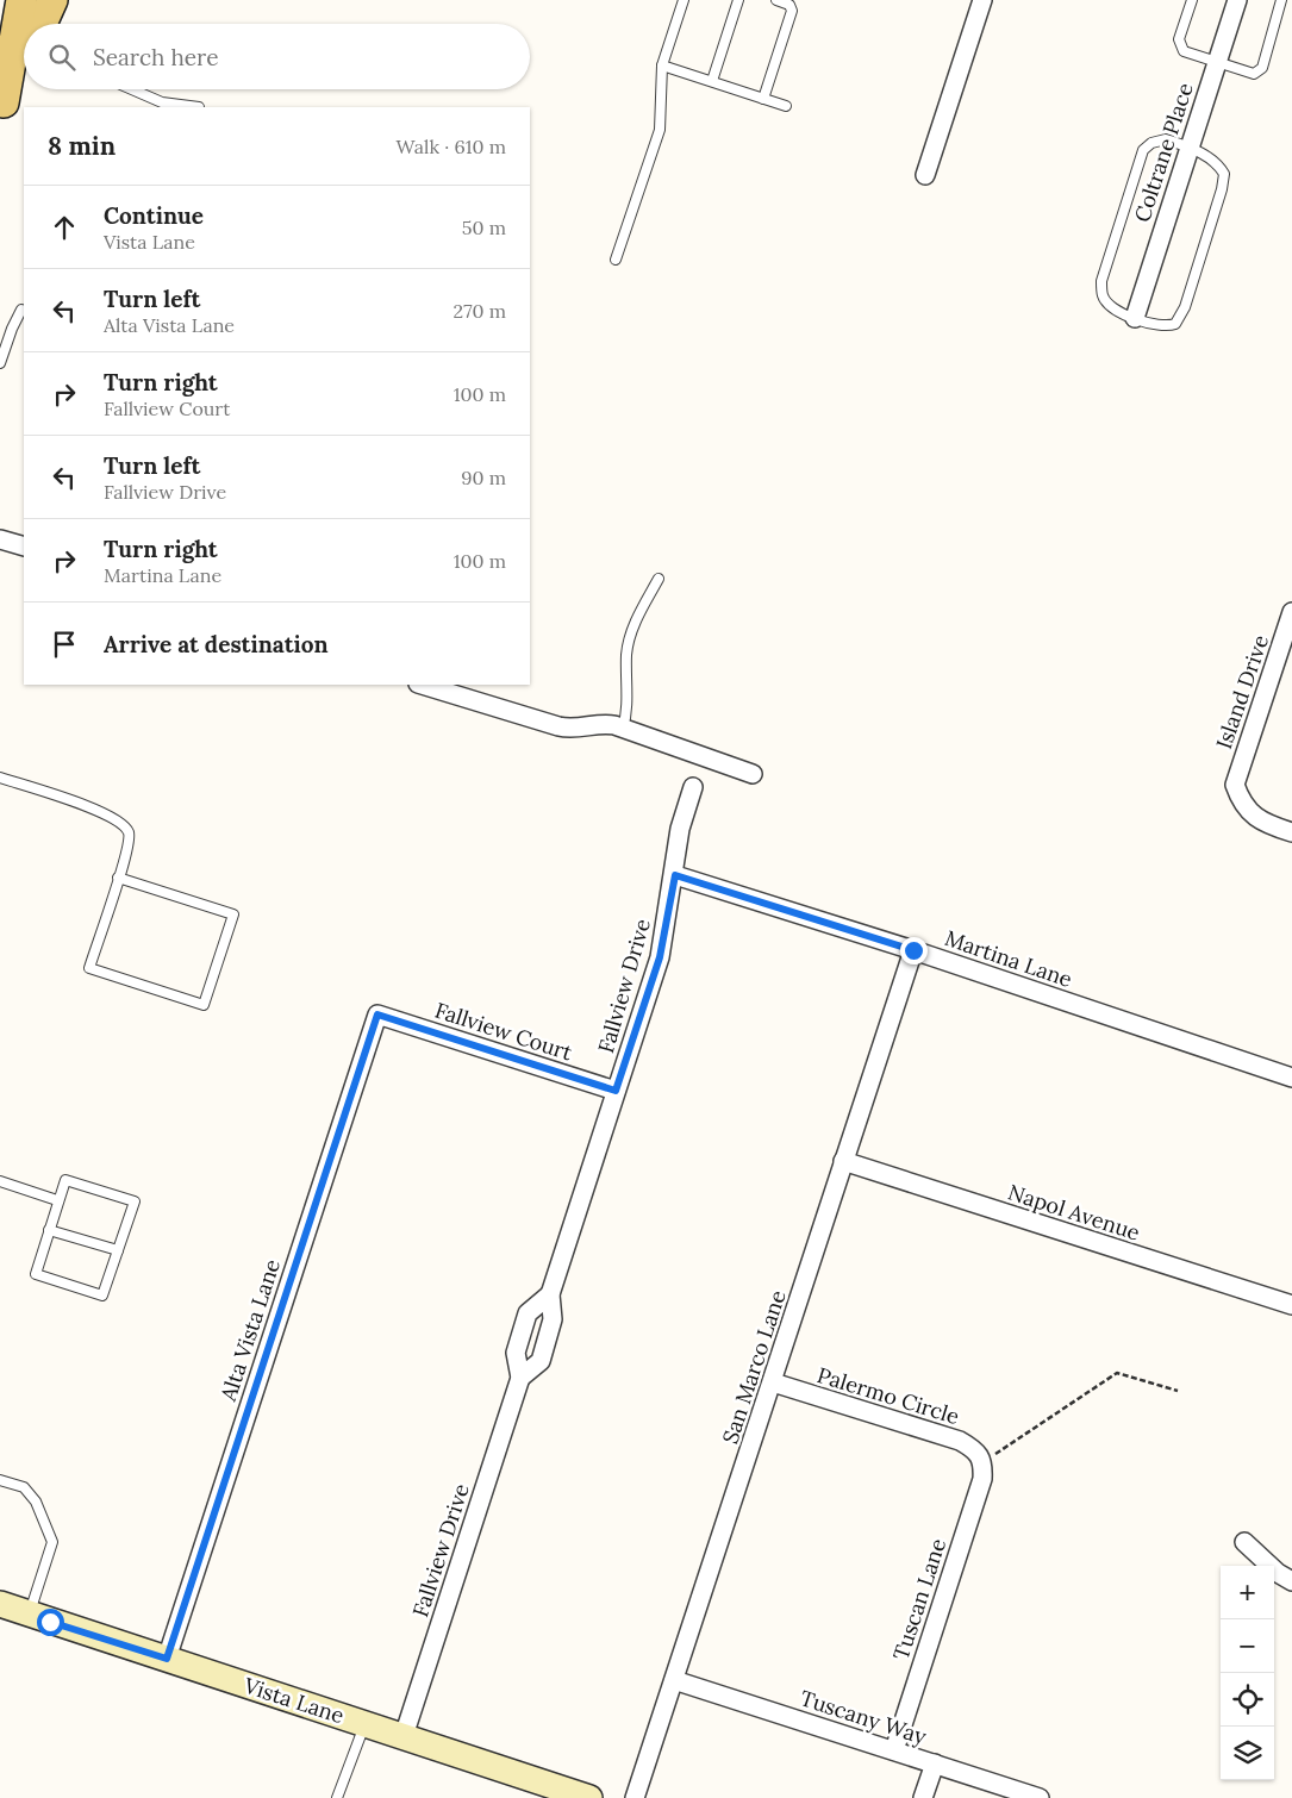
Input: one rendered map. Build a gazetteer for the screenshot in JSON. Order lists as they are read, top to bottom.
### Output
{
  "streets": {
    "street": [
      "Coltrane Place",
      "Island Drive",
      "Martina Lane",
      "Fallview Drive",
      "Fallview Court",
      "Napol Avenue",
      "Alta Vista Lane",
      "San Marco Lane",
      "Palermo Circle",
      "Tuscan Lane",
      "Vista Lane",
      "Tuscany Way"
    ]
  },
  "crossings": [
    ["Martina Lane", "Fallview Drive"],
    ["Martina Lane", "San Marco Lane"],
    ["Fallview Drive", "Fallview Court"],
    ["Fallview Drive", "Vista Lane"],
    ["Fallview Court", "Alta Vista Lane"],
    ["Napol Avenue", "San Marco Lane"],
    ["Alta Vista Lane", "Vista Lane"],
    ["San Marco Lane", "Palermo Circle"],
    ["San Marco Lane", "Tuscany Way"],
    ["Palermo Circle", "Tuscan Lane"],
    ["Tuscan Lane", "Tuscany Way"]
  ],
  "page": {
    "search": "Search here",
    "heading": ["8 min", "Walk · 610 m"],
    "list": [
      ["Continue", "Vista Lane", "50 m"],
      ["Turn left", "Alta Vista Lane", "270 m"],
      ["Turn right", "Fallview Court", "100 m"],
      ["Turn left", "Fallview Drive", "90 m"],
      ["Turn right", "Martina Lane", "100 m"],
      "Arrive at destination"
    ],
    "map_buttons": ["+", "−"]
  }
}
